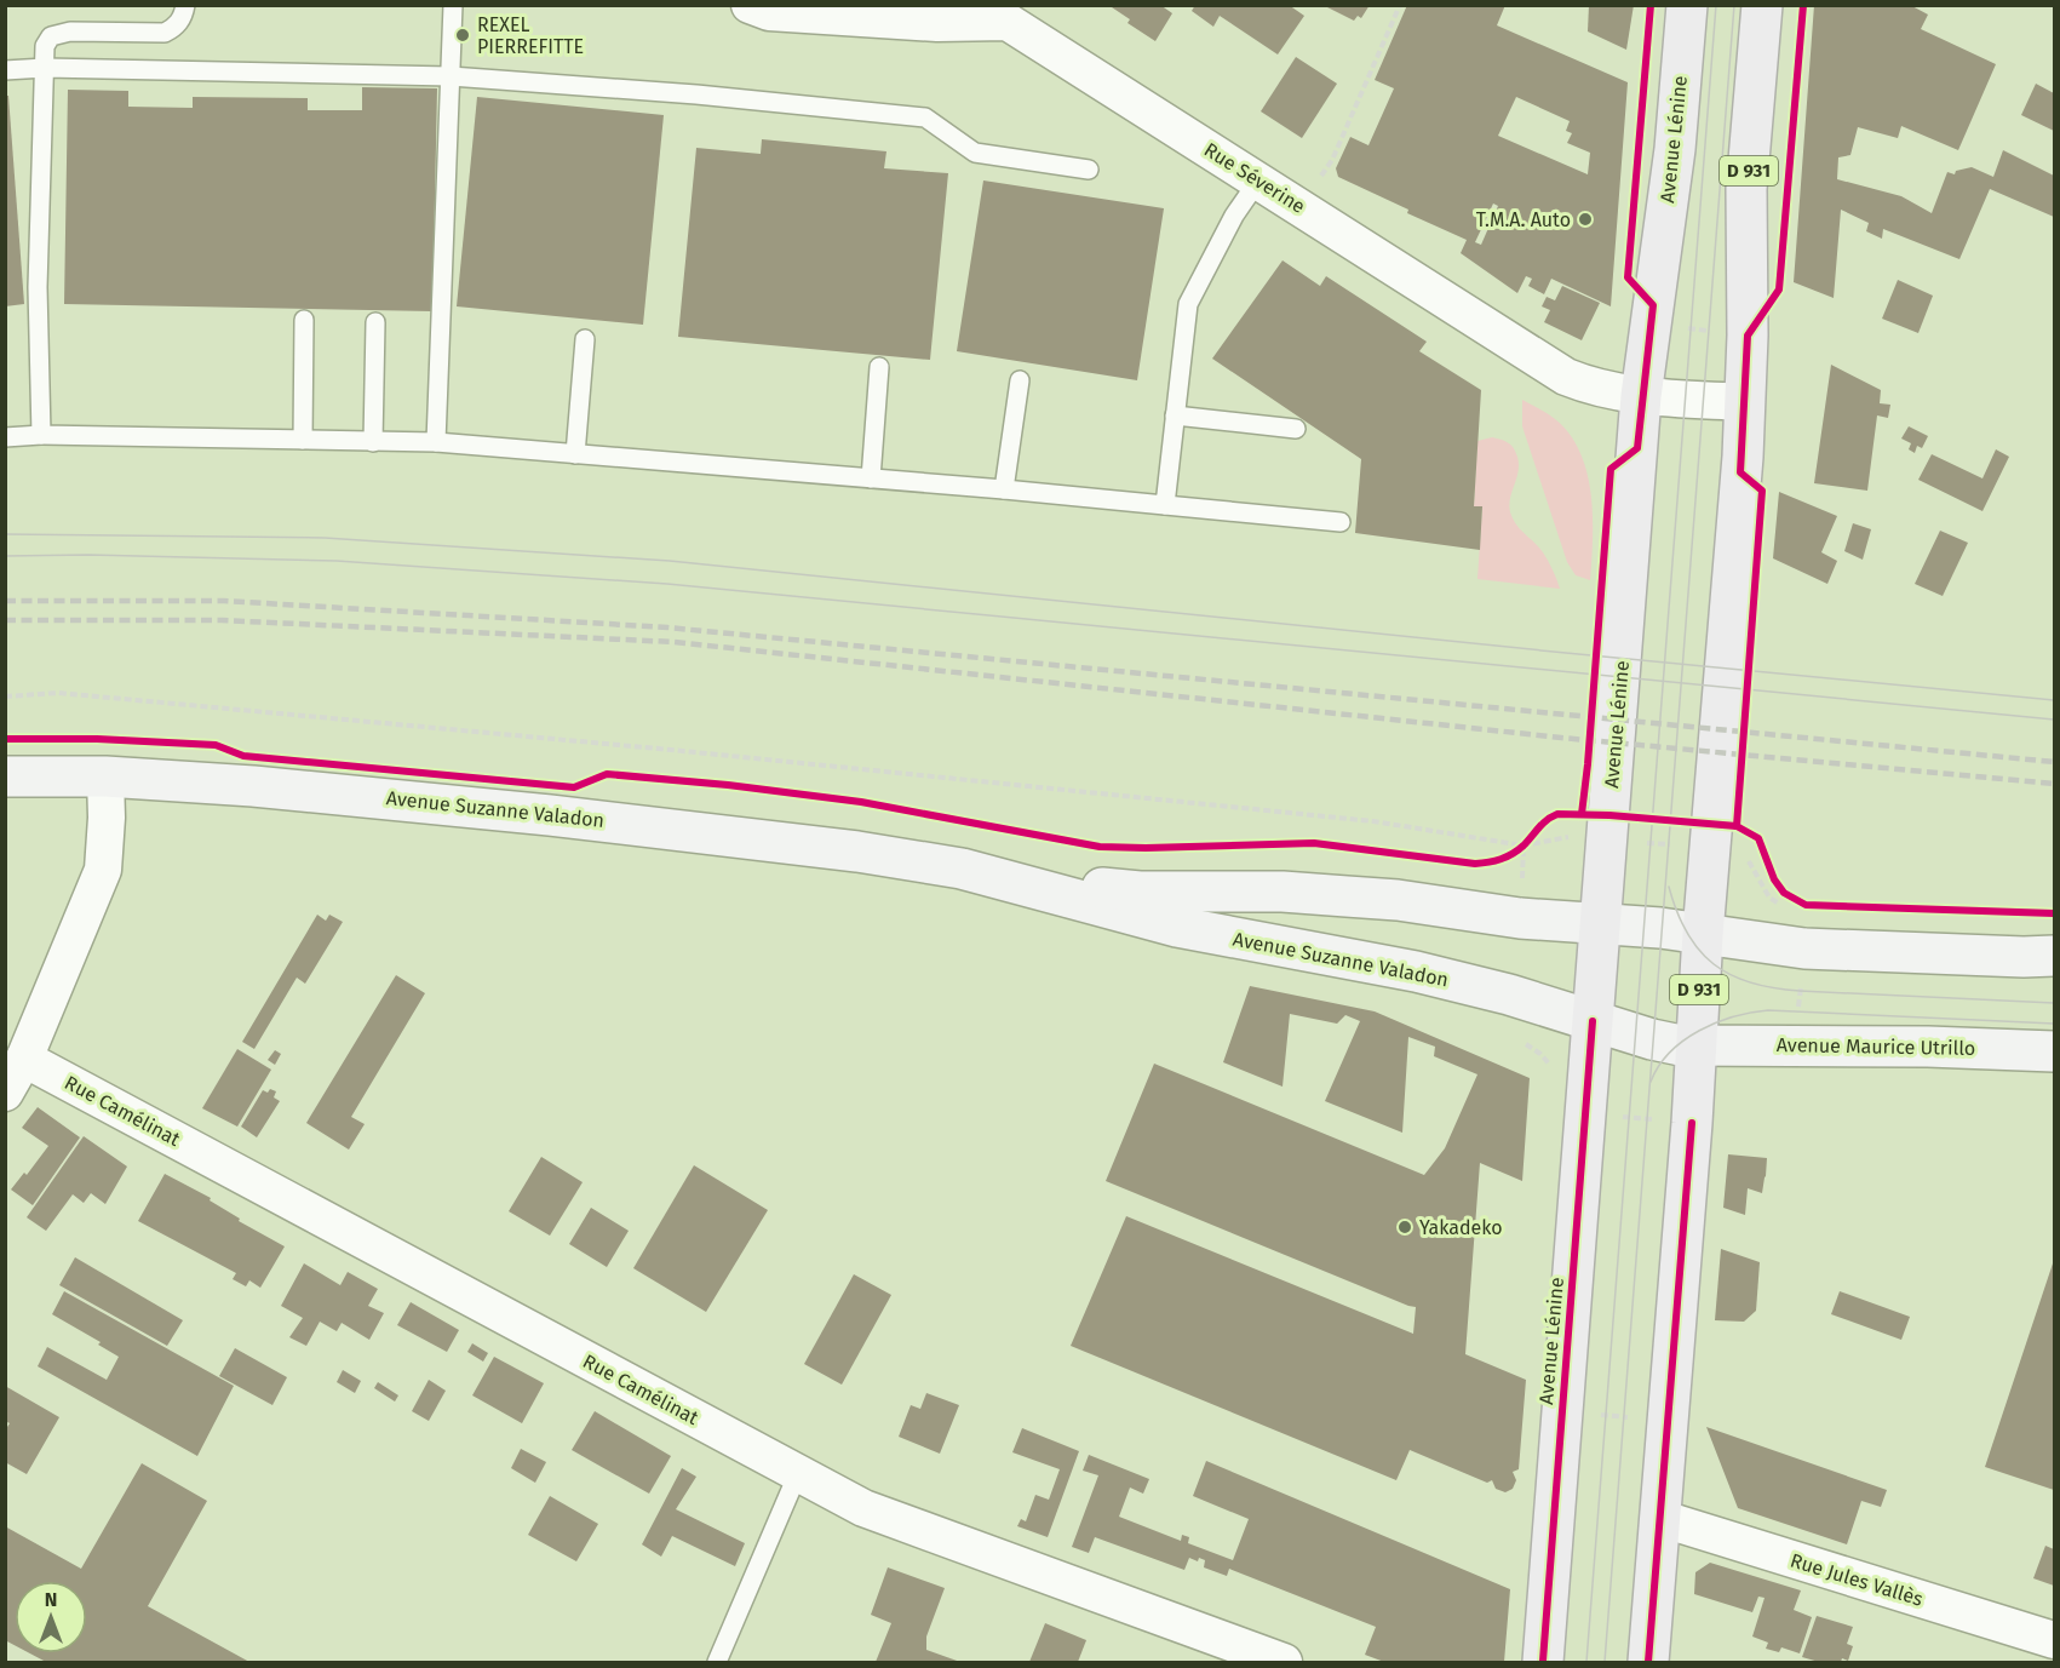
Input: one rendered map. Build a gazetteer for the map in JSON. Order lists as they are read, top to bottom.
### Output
{
  "streets": {
    "main road": ["Avenue Lénine", "D 931"],
    "street": [
      "Rue Séverine",
      "Avenue Suzanne Valadon",
      "Avenue Maurice Utrillo",
      "Rue Camélinat",
      "Rue Jules Vallès"
    ]
  },
  "crossings": [
    ["Avenue Lénine", "Rue Séverine"],
    ["Avenue Lénine", "Avenue Suzanne Valadon"],
    ["D 931", "Rue Séverine"],
    ["D 931", "Avenue Suzanne Valadon"],
    ["D 931", "Avenue Maurice Utrillo"],
    ["D 931", "Rue Jules Vallès"],
    ["Avenue Suzanne Valadon", "Avenue Maurice Utrillo"]
  ],
  "places": ["REXEL PIERREFITTE", "T.M.A. Auto", "Yakadeko"],
  "north": "top"
}
